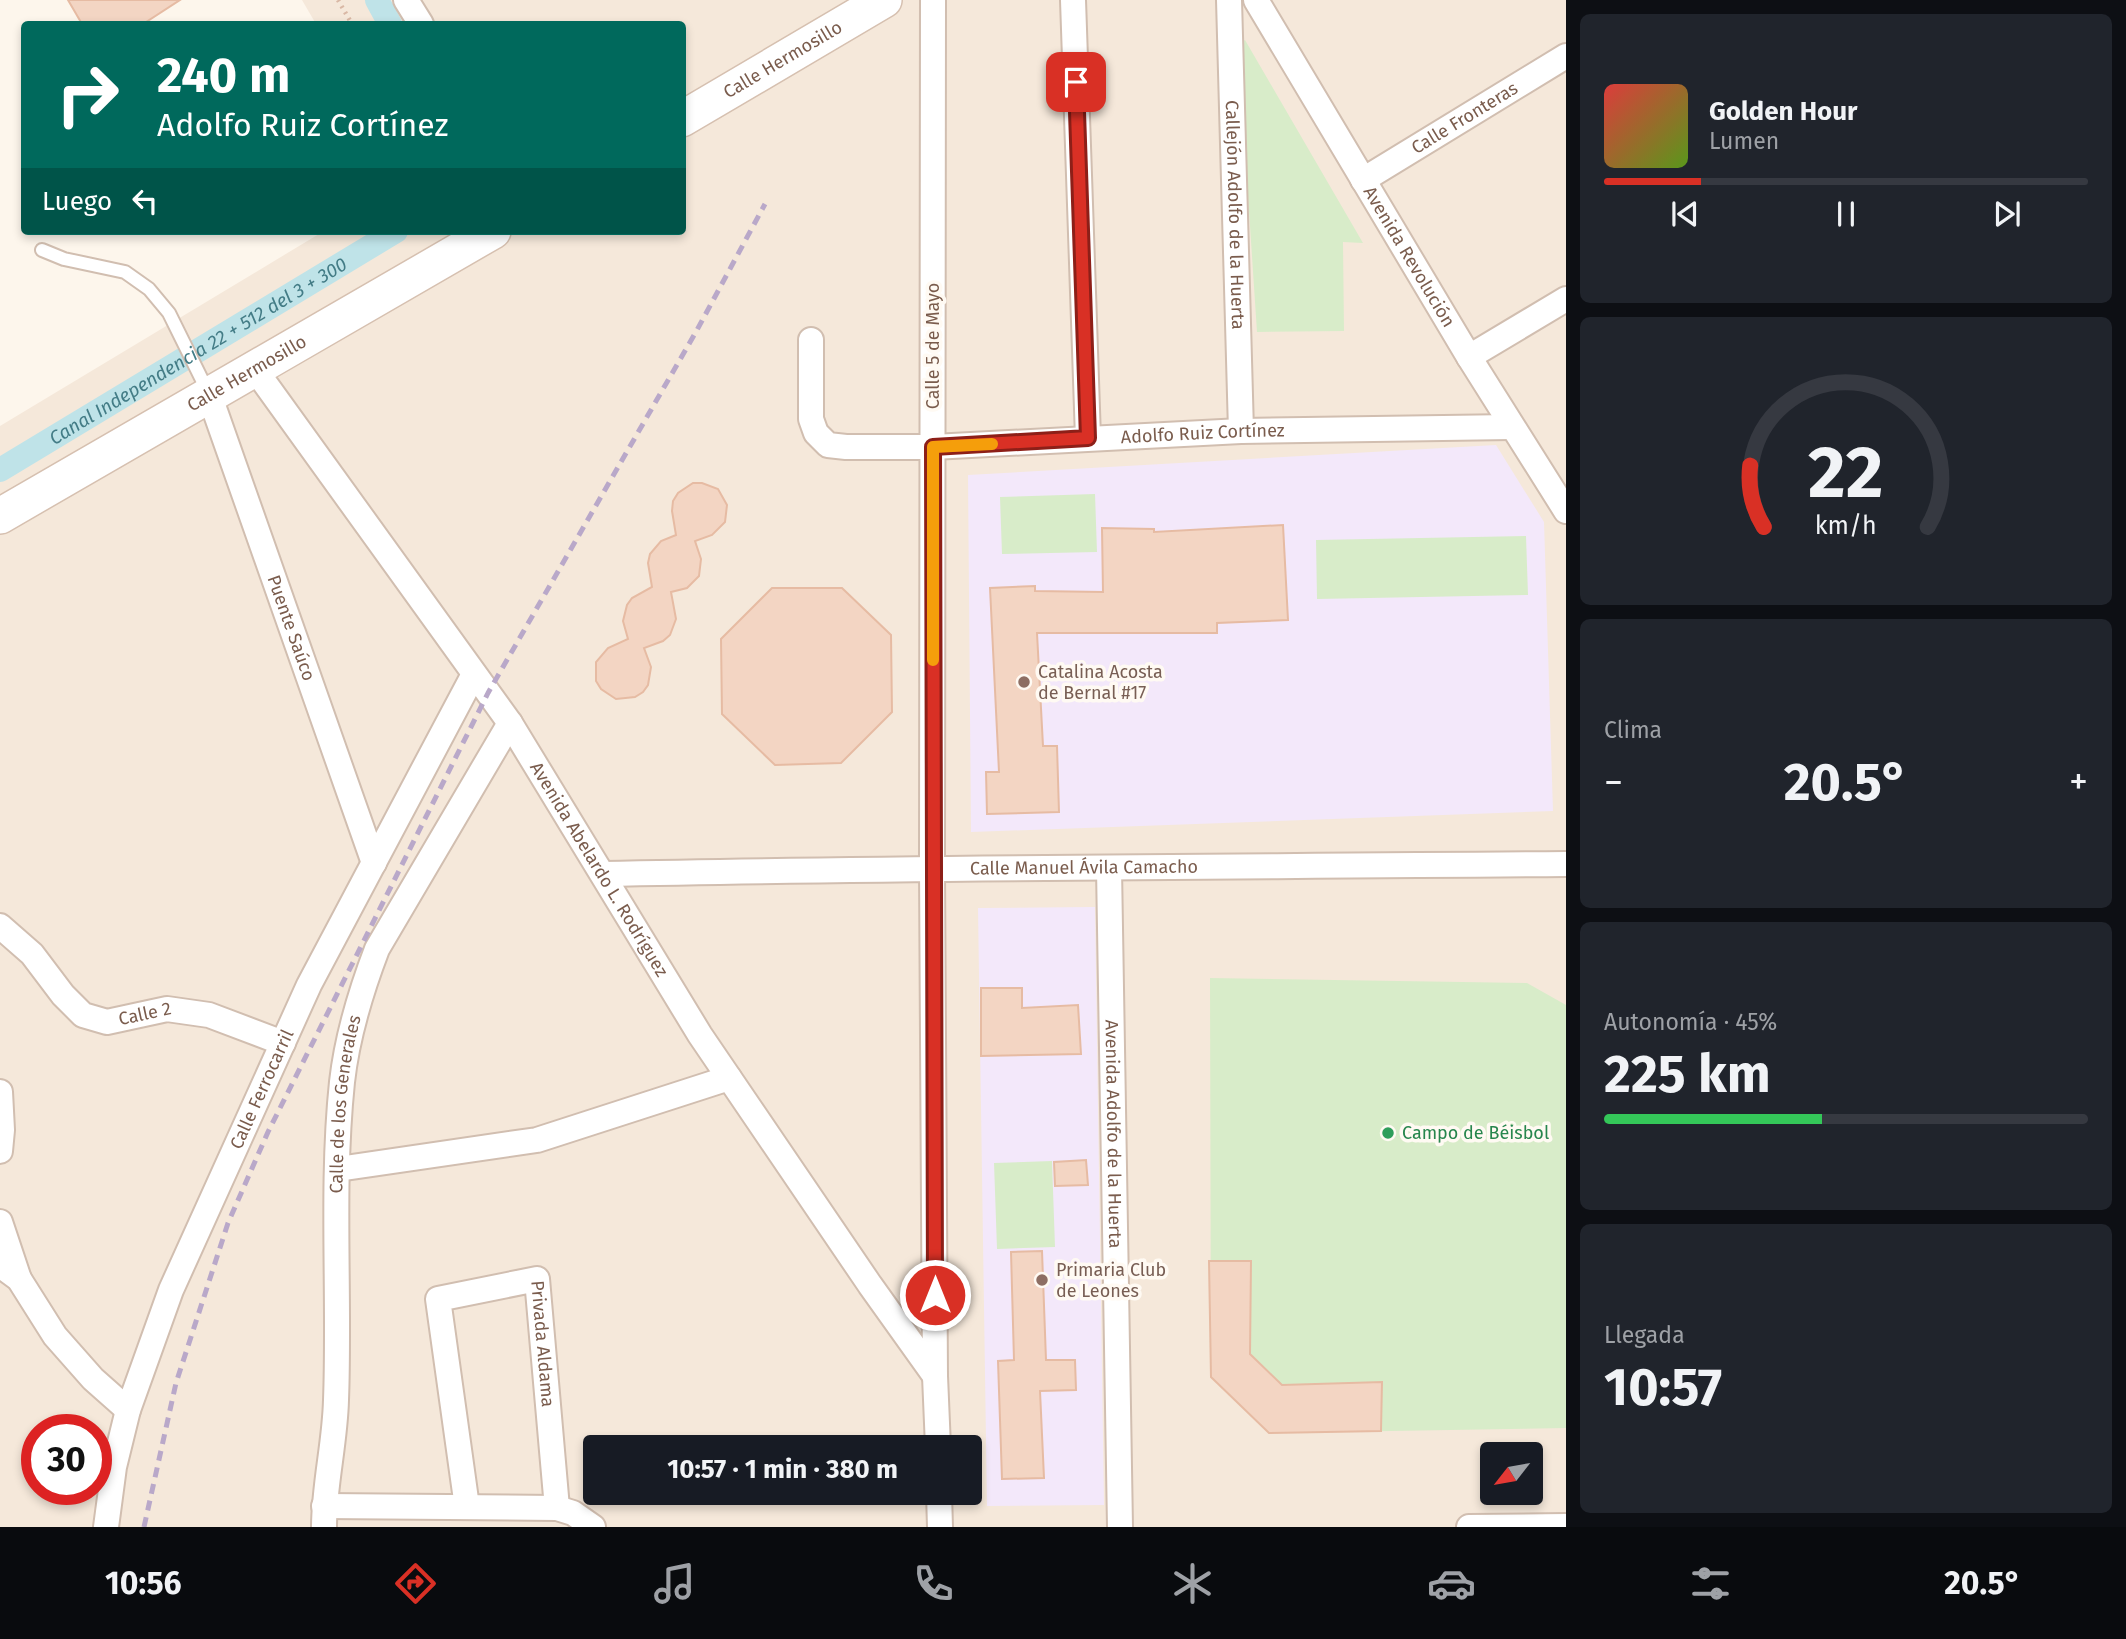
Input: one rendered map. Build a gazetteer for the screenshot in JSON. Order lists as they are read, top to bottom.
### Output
{
  "streets": {
    "street": [
      "Calle Hermosillo",
      "Calle Fronteras",
      "Callejón Adolfo de la Huerta",
      "Avenida Revolución",
      "Calle 5 de Mayo",
      "Adolfo Ruiz Cortínez",
      "Puente Saúco",
      "Calle Manuel Ávila Camacho",
      "Avenida Abelardo L. Rodríguez",
      "Calle 2",
      "Calle Ferrocarril",
      "Calle de los Generales",
      "Avenida Adolfo de la Huerta",
      "Privada Aldama"
    ]
  },
  "crossings": [
    ["Calle Hermosillo", "Puente Saúco"],
    ["Calle Hermosillo", "Avenida Abelardo L. Rodríguez"],
    ["Calle Fronteras", "Avenida Revolución"],
    ["Callejón Adolfo de la Huerta", "Adolfo Ruiz Cortínez"],
    ["Avenida Revolución", "Adolfo Ruiz Cortínez"],
    ["Calle 5 de Mayo", "Adolfo Ruiz Cortínez"],
    ["Calle 5 de Mayo", "Calle Manuel Ávila Camacho"],
    ["Calle 5 de Mayo", "Avenida Abelardo L. Rodríguez"],
    ["Puente Saúco", "Calle Ferrocarril"],
    ["Calle Manuel Ávila Camacho", "Avenida Abelardo L. Rodríguez"],
    ["Calle Manuel Ávila Camacho", "Avenida Adolfo de la Huerta"],
    ["Avenida Abelardo L. Rodríguez", "Calle Ferrocarril"],
    ["Avenida Abelardo L. Rodríguez", "Calle de los Generales"],
    ["Calle 2", "Calle Ferrocarril"]
  ],
  "water": ["Canal Independencia 22 + 512 del 3 + 300"],
  "places": ["Catalina Acosta de Bernal #17", "Campo de Béisbol", "Primaria Club de Leones"],
  "north": "bottom left",
  "page": {
    "turn": ["240 m", "Adolfo Ruiz Cortínez"],
    "song": ["Golden Hour", "Lumen"],
    "then": "Luego",
    "tile": [
      "Clima",
      ["Autonomía · 45%", "225 km"],
      ["Llegada", "10:57"]
    ],
    "heat": ["−", "20.5°", "+"],
    "limit": "30",
    "trip": "10:57 · 1 min · 380 m",
    "tabs": ["10:56", "20.5°"],
    "gauge": ["22", "km/h"]
  }
}
